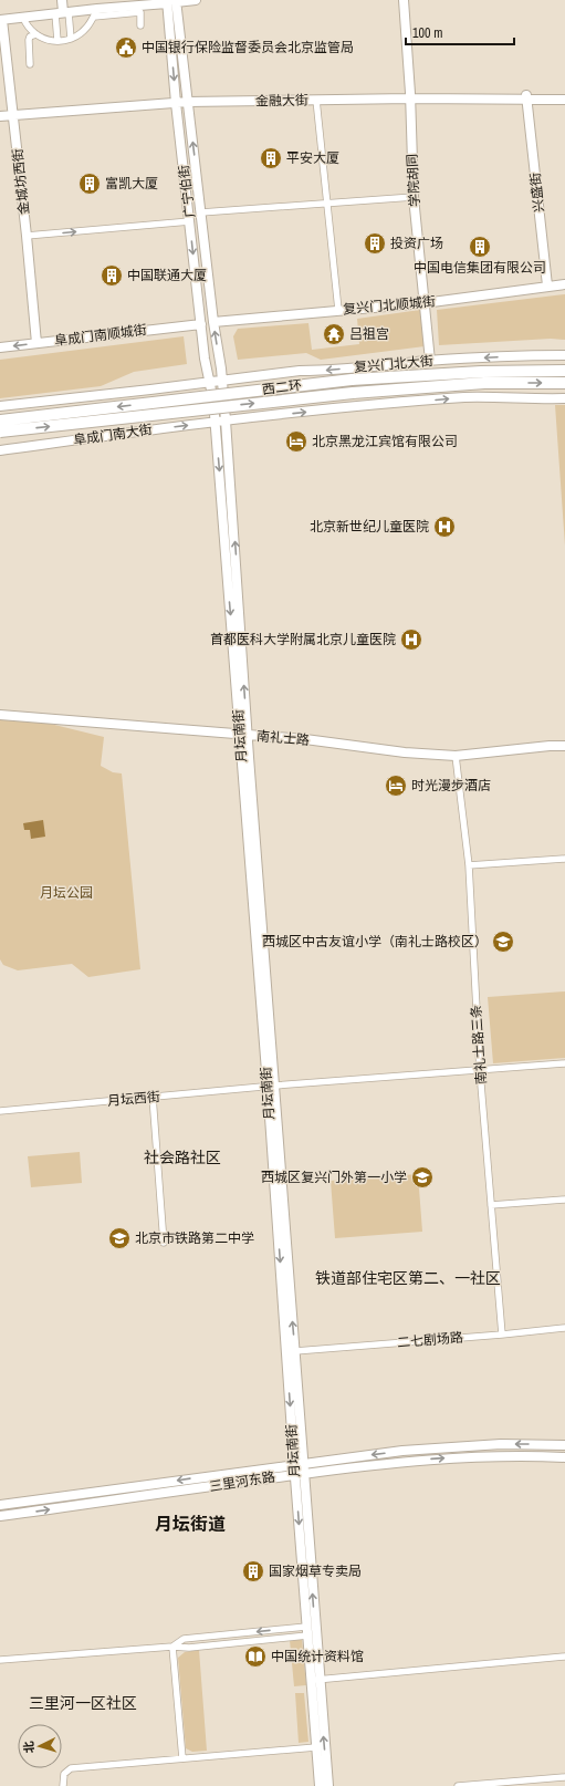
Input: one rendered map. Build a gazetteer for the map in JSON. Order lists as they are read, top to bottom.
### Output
{
  "streets": {
    "highway": ["西二环"],
    "main road": [
      "金融大街",
      "学院胡同",
      "金城坊西街",
      "广宁伯街",
      "兴盛街",
      "复兴门北顺城街",
      "阜成门南顺城街",
      "复兴门北大街",
      "阜成门南大街",
      "月坛南街",
      "南礼士路",
      "三里河东路"
    ],
    "street": ["南礼士路三条", "月坛西街", "二七剧场路"]
  },
  "crossings": [
    ["金融大街", "学院胡同"],
    ["金融大街", "广宁伯街"],
    ["金融大街", "兴盛街"],
    ["学院胡同", "复兴门北顺城街"],
    ["学院胡同", "复兴门北大街"],
    ["金城坊西街", "阜成门南顺城街"],
    ["广宁伯街", "复兴门北顺城街"],
    ["广宁伯街", "阜成门南顺城街"],
    ["广宁伯街", "复兴门北大街"],
    ["广宁伯街", "月坛南街"],
    ["兴盛街", "复兴门北顺城街"],
    ["阜成门南大街", "月坛南街"],
    ["月坛南街", "南礼士路"],
    ["月坛南街", "月坛西街"],
    ["月坛南街", "二七剧场路"],
    ["月坛南街", "三里河东路"],
    ["南礼士路", "南礼士路三条"],
    ["南礼士路三条", "月坛西街"],
    ["南礼士路三条", "二七剧场路"]
  ],
  "districts": [
    "社会路社区",
    "铁道部住宅区第二、一社区",
    "月坛街道",
    "三里河一区社区"
  ],
  "parks": ["月坛公园"],
  "places": {
    "public building": ["中国银行保险监督委员会北京监管局"],
    "building": [
      "平安大厦",
      "富凯大厦",
      "投资广场",
      "中国电信集团有限公司",
      "中国联通大厦",
      "国家烟草专卖局"
    ],
    "temple": ["吕祖宫"],
    "hotel": ["北京黑龙江宾馆有限公司", "时光漫步酒店"],
    "hospital": ["北京新世纪儿童医院", "首都医科大学附属北京儿童医院"],
    "school or university": ["西城区中古友谊小学（南礼士路校区）", "西城区复兴门外第一小学", "北京市铁路第二中学"],
    "library": ["中国统计资料馆"]
  },
  "scale_bar": "100 m",
  "north": "left"
}
